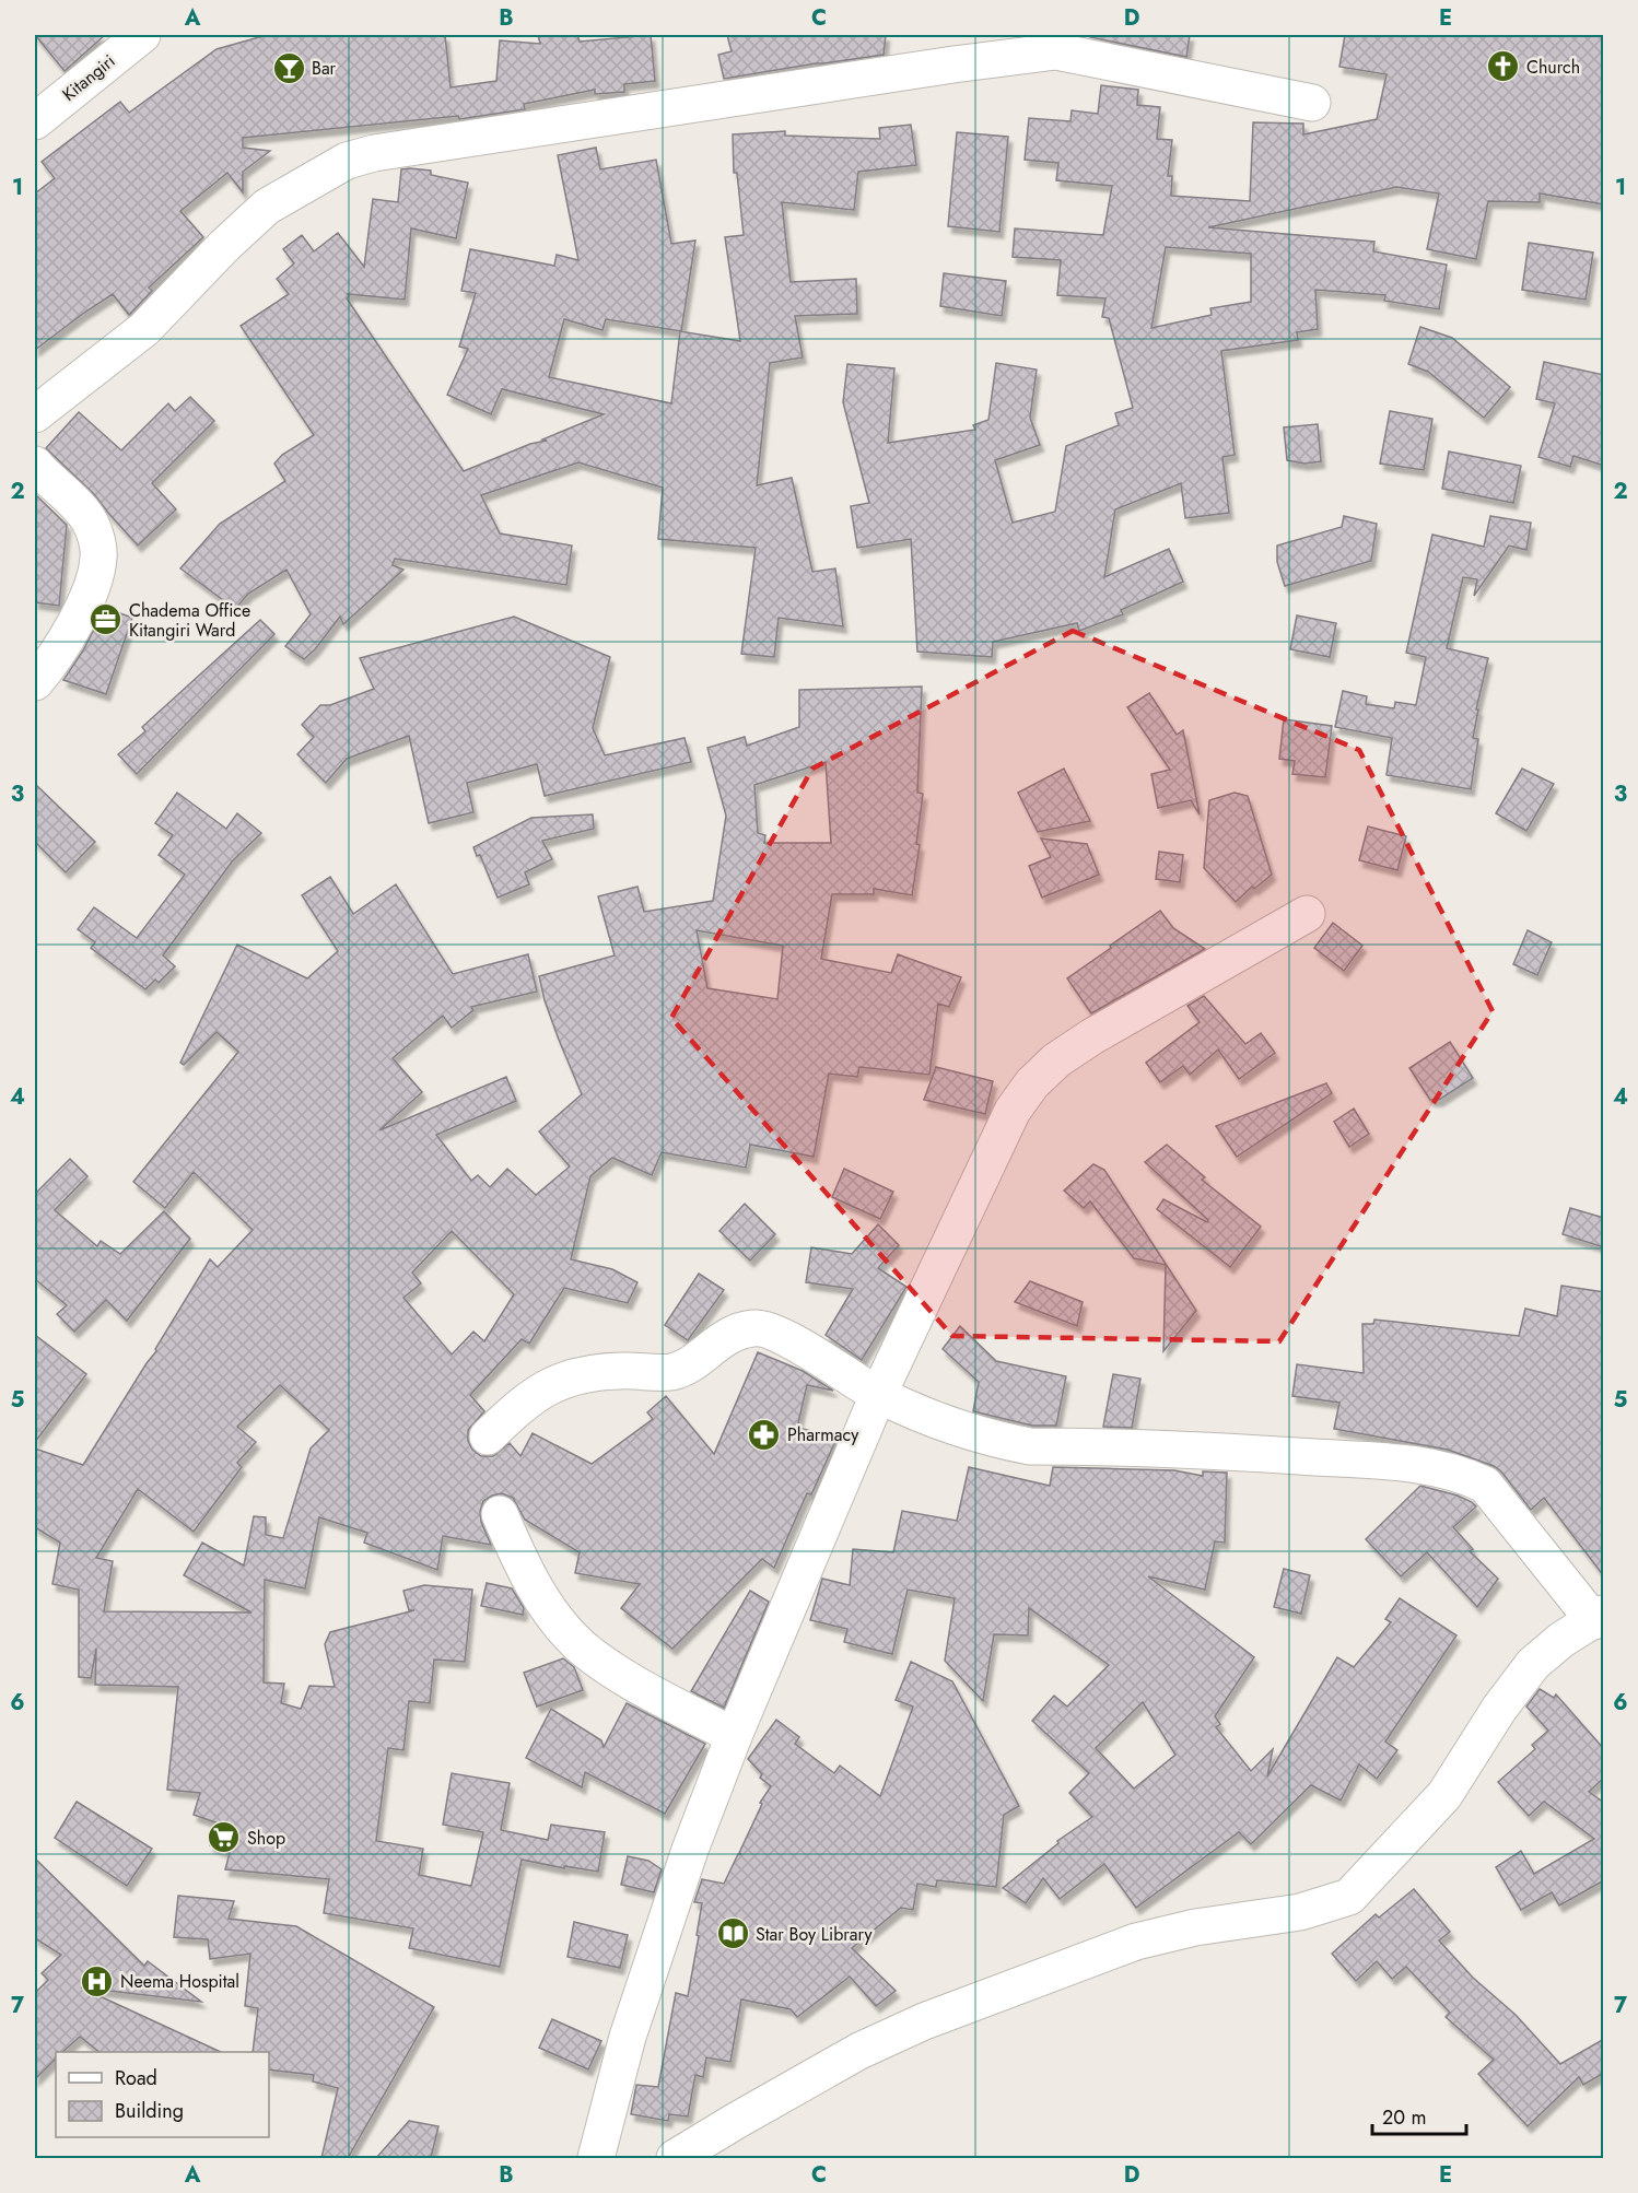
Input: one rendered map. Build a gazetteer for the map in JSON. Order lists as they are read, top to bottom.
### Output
{
  "streets": {
    "street": ["Kitangiri"]
  },
  "places": {
    "church": ["Church"],
    "bar": ["Bar"],
    "office": ["Chadema Office Kitangiri Ward"],
    "pharmacy": ["Pharmacy"],
    "supermarket": ["Shop"],
    "library": ["Star Boy Library"],
    "hospital": ["Neema Hospital"]
  },
  "legend": ["Road", "Building"],
  "scale_bar": "20 m",
  "grid": {
    "columns": [
      "A",
      "B",
      "C",
      "D",
      "E"
    ],
    "rows": [
      "1",
      "2",
      "3",
      "4",
      "5",
      "6",
      "7"
    ]
  }
}
